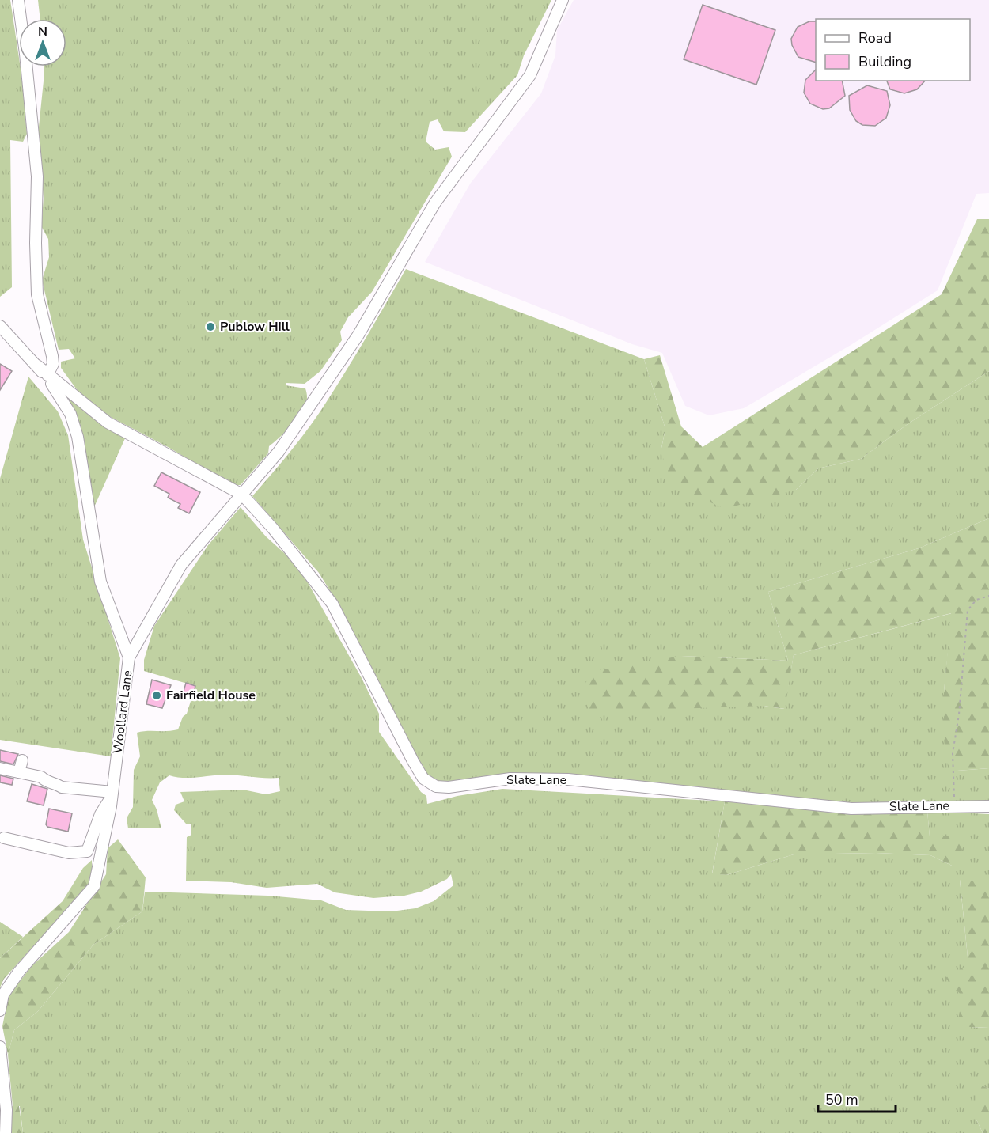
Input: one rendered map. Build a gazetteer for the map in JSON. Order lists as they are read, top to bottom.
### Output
{
  "streets": {
    "street": ["Woollard Lane", "Slate Lane"]
  },
  "crossings": [
    ["Woollard Lane", "Slate Lane"]
  ],
  "places": ["Publow Hill", "Fairfield House"],
  "legend": ["Road", "Building"],
  "scale_bar": "50 m",
  "north": "top"
}
